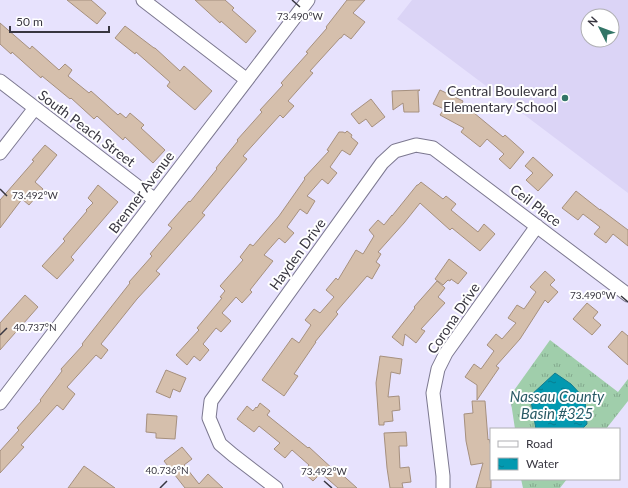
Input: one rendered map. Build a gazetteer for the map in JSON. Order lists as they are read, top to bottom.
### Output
{
  "streets": {
    "street": [
      "South Peach Street",
      "Brenner Avenue",
      "Ceil Place",
      "Hayden Drive",
      "Corona Drive"
    ]
  },
  "crossings": [
    ["South Peach Street", "Brenner Avenue"],
    ["Ceil Place", "Hayden Drive"],
    ["Ceil Place", "Corona Drive"]
  ],
  "water": ["Nassau County Basin #325"],
  "places": ["Central Boulevard Elementary School"],
  "legend": ["Road", "Water"],
  "scale_bar": "50 m",
  "north": "top left",
  "coordinates": [
    "73.490°W",
    "73.492°W",
    "40.737°N",
    "40.736°N"
  ]
}
